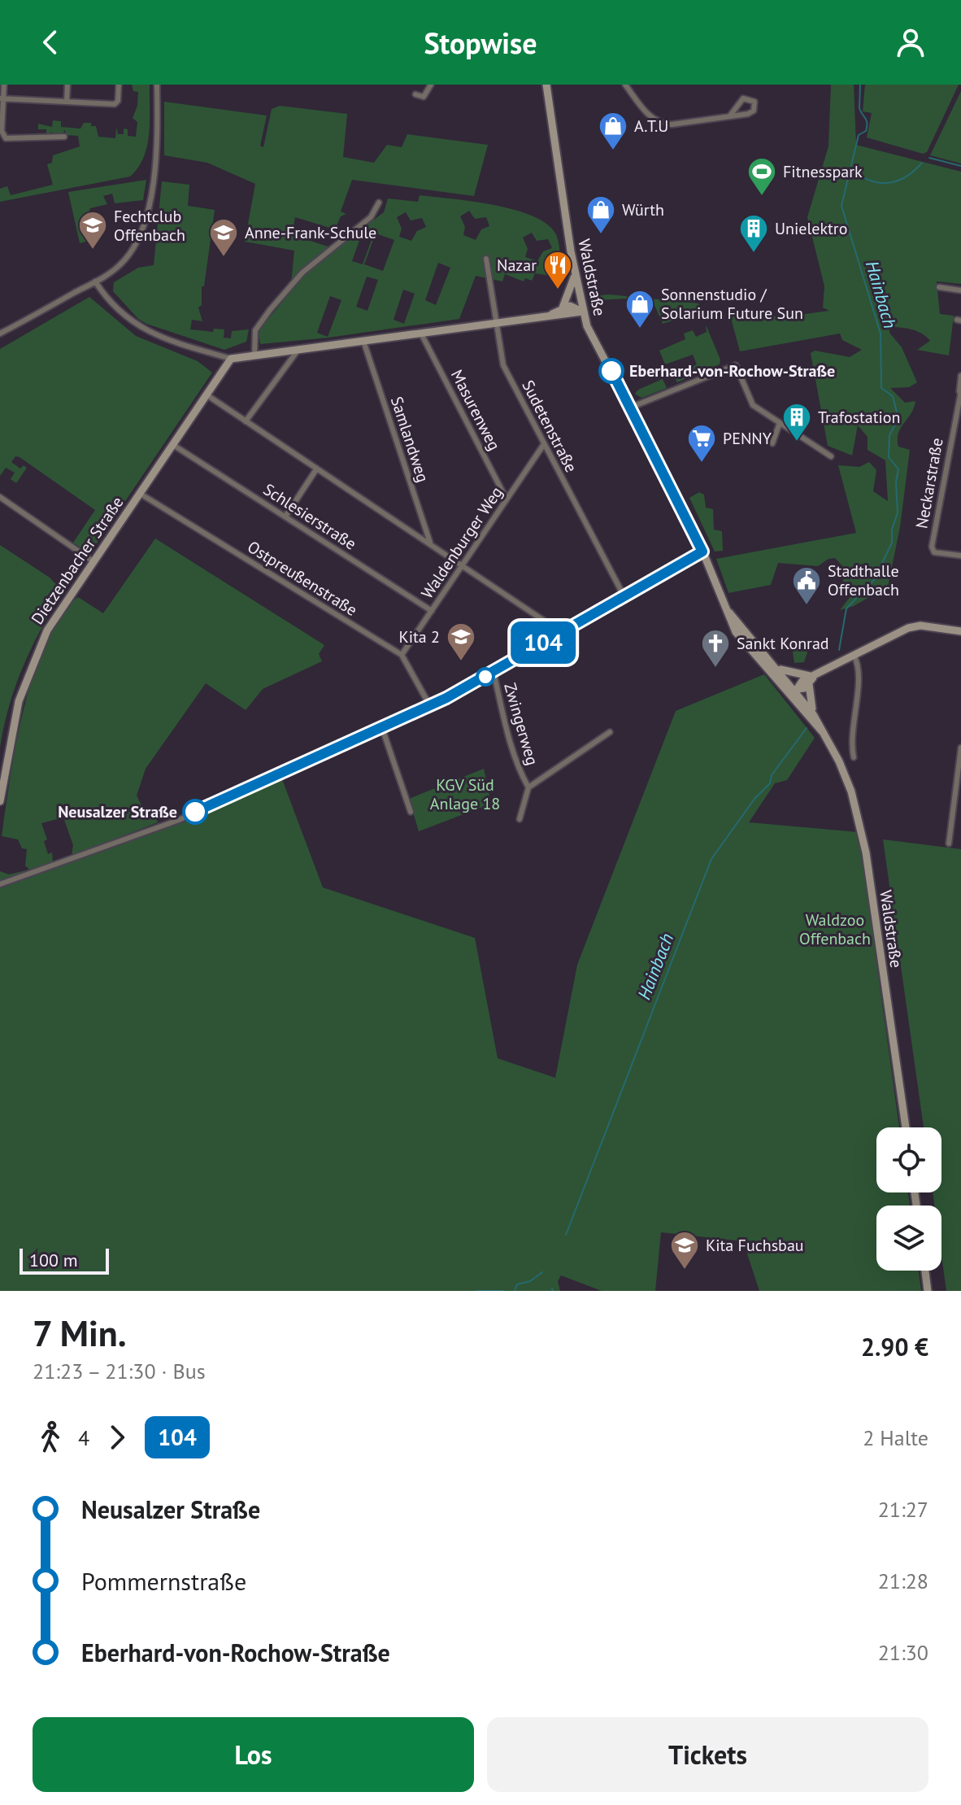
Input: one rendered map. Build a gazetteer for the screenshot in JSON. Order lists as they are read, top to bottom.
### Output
{
  "streets": {
    "main road": ["Waldstraße", "Dietzenbacher Straße"],
    "street": [
      "Masurenweg",
      "Sudetenstraße",
      "Samlandweg",
      "Neckarstraße",
      "Schlesierstraße",
      "Waldenburger Weg",
      "Ostpreußenstraße",
      "Zwingerweg"
    ]
  },
  "crossings": [
    ["Masurenweg", "Waldenburger Weg"],
    ["Sudetenstraße", "Waldenburger Weg"],
    ["Schlesierstraße", "Waldenburger Weg"],
    ["Schlesierstraße", "Dietzenbacher Straße"],
    ["Waldenburger Weg", "Ostpreußenstraße"],
    ["Dietzenbacher Straße", "Ostpreußenstraße"]
  ],
  "water": ["Hainbach"],
  "parks": ["KGV Süd Anlage 18", "Waldzoo Offenbach"],
  "places": {
    "shop": ["A.T.U", "Würth", "Sonnenstudio / Solarium Future Sun"],
    "sports": ["Fitnesspark"],
    "school or university": [
      "Fechtclub Offenbach",
      "Anne-Frank-Schule",
      "Kita 2",
      "Kita Fuchsbau"
    ],
    "building": ["Unielektro", "Trafostation"],
    "restaurant": ["Nazar"],
    "other": ["Eberhard-von-Rochow-Straße", "Neusalzer Straße"],
    "supermarket": ["PENNY"],
    "public building": ["Stadthalle Offenbach"],
    "church": ["Sankt Konrad"]
  },
  "lines": ["bus line 104"],
  "scale_bar": "100 m",
  "page": {
    "header": "Stopwise",
    "on_map": "104",
    "scale": "100 m",
    "heading": ["7 Min.", "21:23 – 21:30 · Bus", "2.90 €"],
    "legs": ["4", "104", "2 Halte"],
    "list": [
      {
        "name": "Neusalzer Straße",
        "value": "21:27"
      },
      {
        "name": "Pommernstraße",
        "value": "21:28"
      },
      {
        "name": "Eberhard-von-Rochow-Straße",
        "value": "21:30"
      }
    ],
    "buttons": ["Los", "Tickets"]
  }
}
